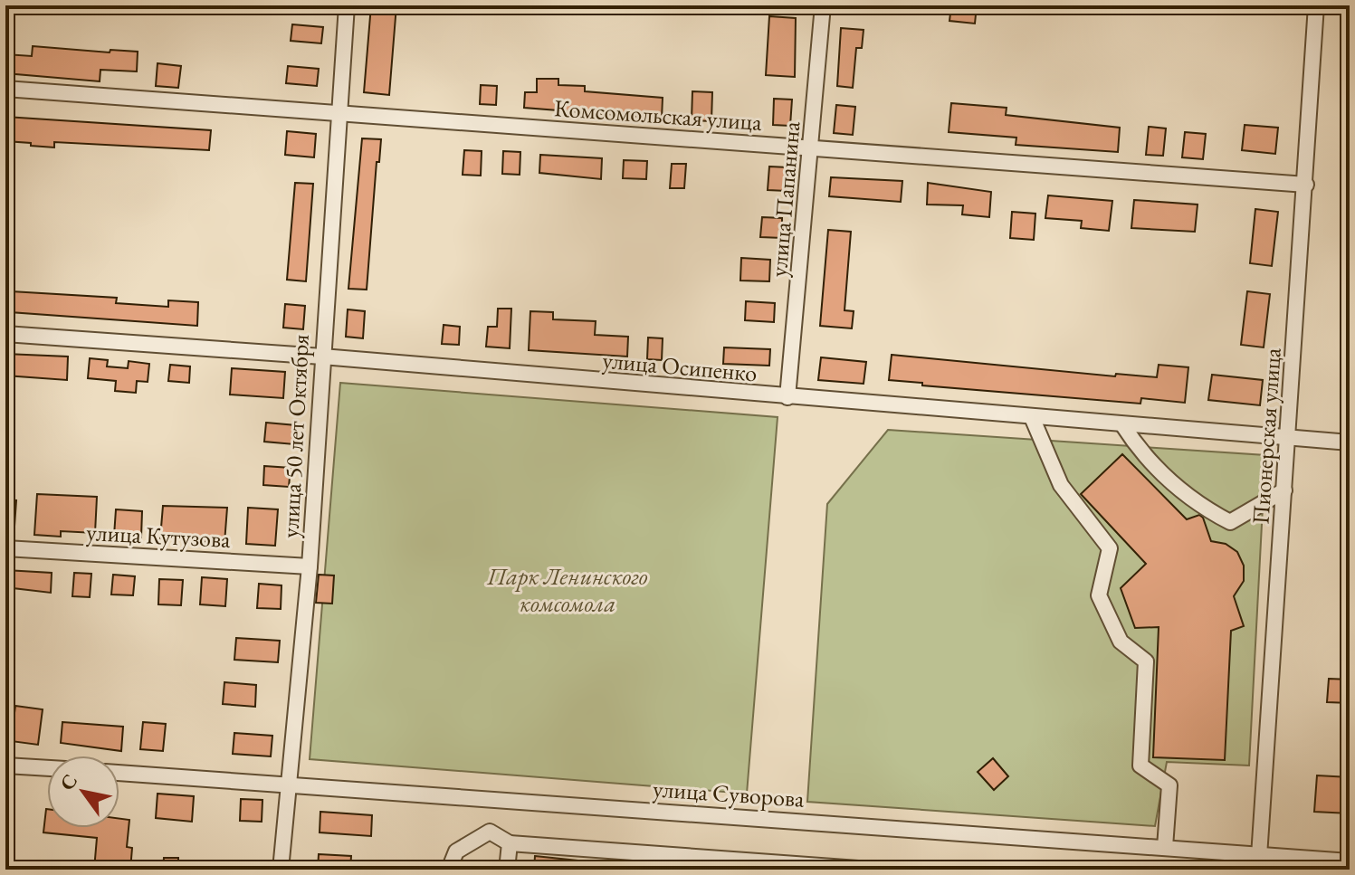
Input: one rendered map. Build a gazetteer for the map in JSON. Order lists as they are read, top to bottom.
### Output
{
  "streets": {
    "street": [
      "Комсомольская улица",
      "улица Папанина",
      "улица Осипенко",
      "улица 50 лет Октября",
      "Пионерская улица",
      "улица Кутузова",
      "улица Суворова"
    ]
  },
  "crossings": [
    ["Комсомольская улица", "улица Папанина"],
    ["Комсомольская улица", "улица 50 лет Октября"],
    ["Комсомольская улица", "Пионерская улица"],
    ["улица Папанина", "улица Осипенко"],
    ["улица Осипенко", "улица 50 лет Октября"],
    ["улица Осипенко", "Пионерская улица"],
    ["улица 50 лет Октября", "улица Кутузова"],
    ["улица 50 лет Октября", "улица Суворова"],
    ["Пионерская улица", "улица Суворова"]
  ],
  "parks": ["Парк Ленинского комсомола"],
  "north": "top left"
}
